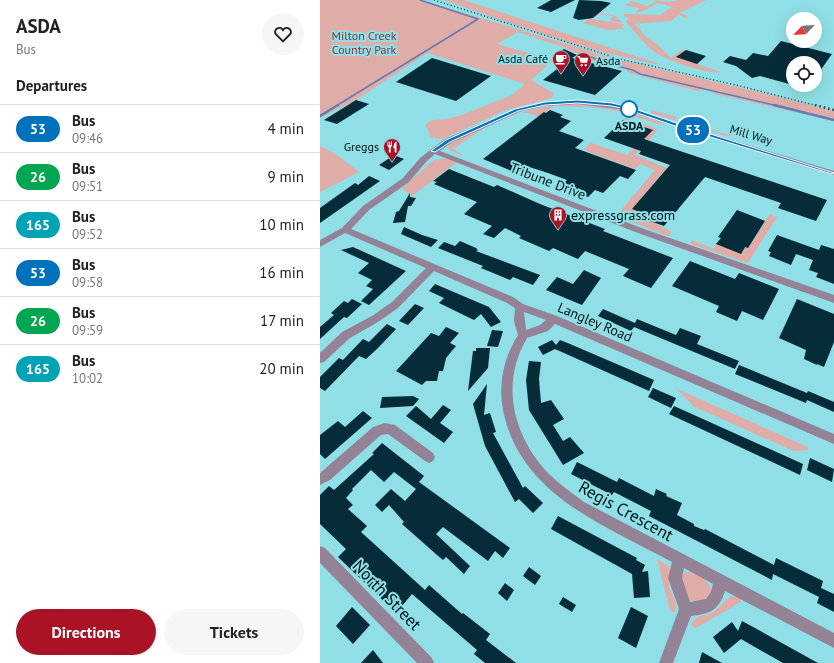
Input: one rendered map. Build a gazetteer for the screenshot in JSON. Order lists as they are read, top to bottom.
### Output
{
  "streets": {
    "street": [
      "Mill Way",
      "Tribune Drive",
      "Langley Road",
      "Regis Crescent",
      "North Street"
    ]
  },
  "crossings": [
    ["Mill Way", "Tribune Drive"],
    ["Mill Way", "Langley Road"]
  ],
  "parks": ["Milton Creek Country Park"],
  "places": {
    "cafe": ["Asda Café"],
    "supermarket": ["Asda"],
    "other": ["ASDA"],
    "restaurant": ["Greggs"],
    "building": ["expressgrass.com"]
  },
  "lines": ["bus line 53"],
  "north": "bottom left",
  "page": {
    "heading": [
      ["ASDA", "Bus"],
      "Departures"
    ],
    "on_map": "53",
    "list": [
      {
        "mark": "53",
        "name": "Bus",
        "note": "09:46",
        "value": "4 min"
      },
      {
        "mark": "26",
        "name": "Bus",
        "note": "09:51",
        "value": "9 min"
      },
      {
        "mark": "165",
        "name": "Bus",
        "note": "09:52",
        "value": "10 min"
      },
      {
        "mark": "53",
        "name": "Bus",
        "note": "09:58",
        "value": "16 min"
      },
      {
        "mark": "26",
        "name": "Bus",
        "note": "09:59",
        "value": "17 min"
      },
      {
        "mark": "165",
        "name": "Bus",
        "note": "10:02",
        "value": "20 min"
      }
    ],
    "buttons": ["Directions", "Tickets"]
  }
}
